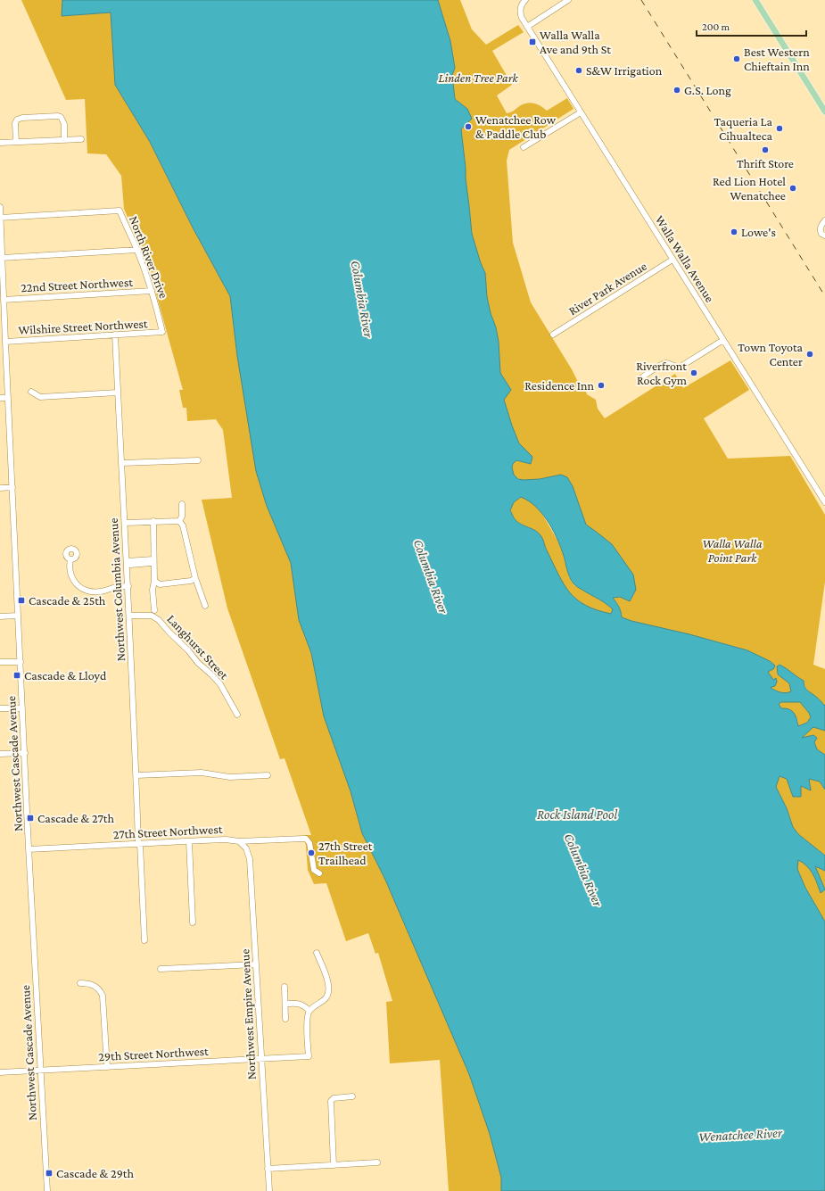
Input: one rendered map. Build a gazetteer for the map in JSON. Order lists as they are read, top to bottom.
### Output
{
  "streets": {
    "street": [
      "North River Drive",
      "Walla Walla Avenue",
      "22nd Street Northwest",
      "River Park Avenue",
      "Wilshire Street Northwest",
      "Northwest Columbia Avenue",
      "Langhurst Street",
      "Northwest Cascade Avenue",
      "27th Street Northwest",
      "Northwest Empire Avenue",
      "29th Street Northwest"
    ]
  },
  "crossings": [
    ["North River Drive", "22nd Street Northwest"],
    ["North River Drive", "Wilshire Street Northwest"],
    ["North River Drive", "Northwest Cascade Avenue"],
    ["Walla Walla Avenue", "River Park Avenue"],
    ["22nd Street Northwest", "Northwest Cascade Avenue"],
    ["Wilshire Street Northwest", "Northwest Columbia Avenue"],
    ["Wilshire Street Northwest", "Northwest Cascade Avenue"],
    ["Northwest Columbia Avenue", "Langhurst Street"],
    ["Northwest Columbia Avenue", "27th Street Northwest"],
    ["Northwest Cascade Avenue", "27th Street Northwest"],
    ["Northwest Cascade Avenue", "29th Street Northwest"],
    ["27th Street Northwest", "Northwest Empire Avenue"],
    ["Northwest Empire Avenue", "29th Street Northwest"]
  ],
  "water": ["Columbia River", "Rock Island Pool", "Wenatchee River"],
  "parks": ["Linden Tree Park", "Walla Walla Point Park"],
  "places": {
    "transit": [
      "Walla Walla Ave and 9th St",
      "Cascade & 25th",
      "Cascade & Lloyd",
      "Cascade & 27th",
      "Cascade & 29th"
    ],
    "other": [
      "Best Western Chieftain Inn",
      "S&W Irrigation",
      "G.S. Long",
      "Wenatchee Row & Paddle Club",
      "Taqueria La Cihualteca",
      "Thrift Store",
      "Red Lion Hotel Wenatchee",
      "Lowe's",
      "Town Toyota Center",
      "Riverfront Rock Gym",
      "Residence Inn",
      "27th Street Trailhead"
    ]
  },
  "scale_bar": "200 m"
}
